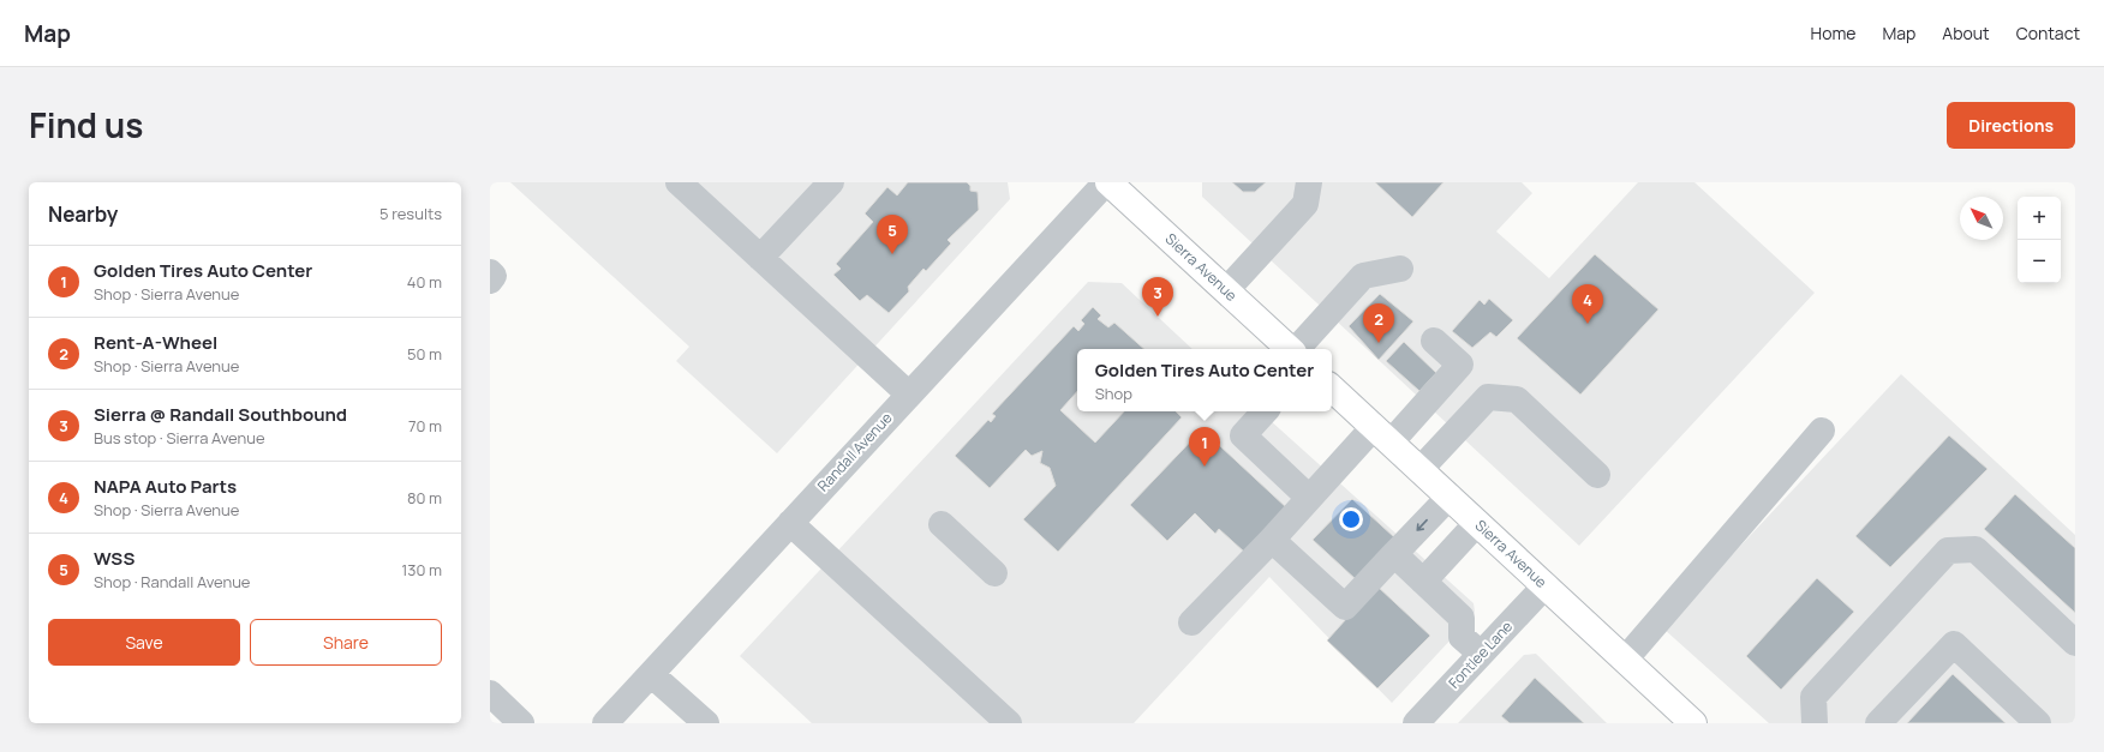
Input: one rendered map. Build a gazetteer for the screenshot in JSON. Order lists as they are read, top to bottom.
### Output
{
  "streets": {
    "main road": ["Sierra Avenue"],
    "street": ["Randall Avenue", "Fontlee Lane"]
  },
  "crossings": [
    ["Sierra Avenue", "Randall Avenue"],
    ["Sierra Avenue", "Fontlee Lane"]
  ],
  "north": "top left",
  "page": {
    "header": "Map",
    "nav": [
      "Home",
      "Map",
      "About",
      "Contact"
    ],
    "title": "Find us",
    "buttons": [
      "Directions",
      ["Save", "Share"]
    ],
    "heading": ["Nearby", "5 results"],
    "map_buttons": ["+", "−"],
    "pins": [
      "5",
      "3",
      "4",
      "2",
      "1"
    ],
    "list": [
      {
        "mark": "1",
        "name": "Golden Tires Auto Center",
        "note": "Shop · Sierra Avenue",
        "value": "40 m"
      },
      {
        "mark": "2",
        "name": "Rent-A-Wheel",
        "note": "Shop · Sierra Avenue",
        "value": "50 m"
      },
      {
        "mark": "3",
        "name": "Sierra @ Randall Southbound",
        "note": "Bus stop · Sierra Avenue",
        "value": "70 m"
      },
      {
        "mark": "4",
        "name": "NAPA Auto Parts",
        "note": "Shop · Sierra Avenue",
        "value": "80 m"
      },
      {
        "mark": "5",
        "name": "WSS",
        "note": "Shop · Randall Avenue",
        "value": "130 m"
      }
    ],
    "popup": ["Golden Tires Auto Center", "Shop"]
  }
}
